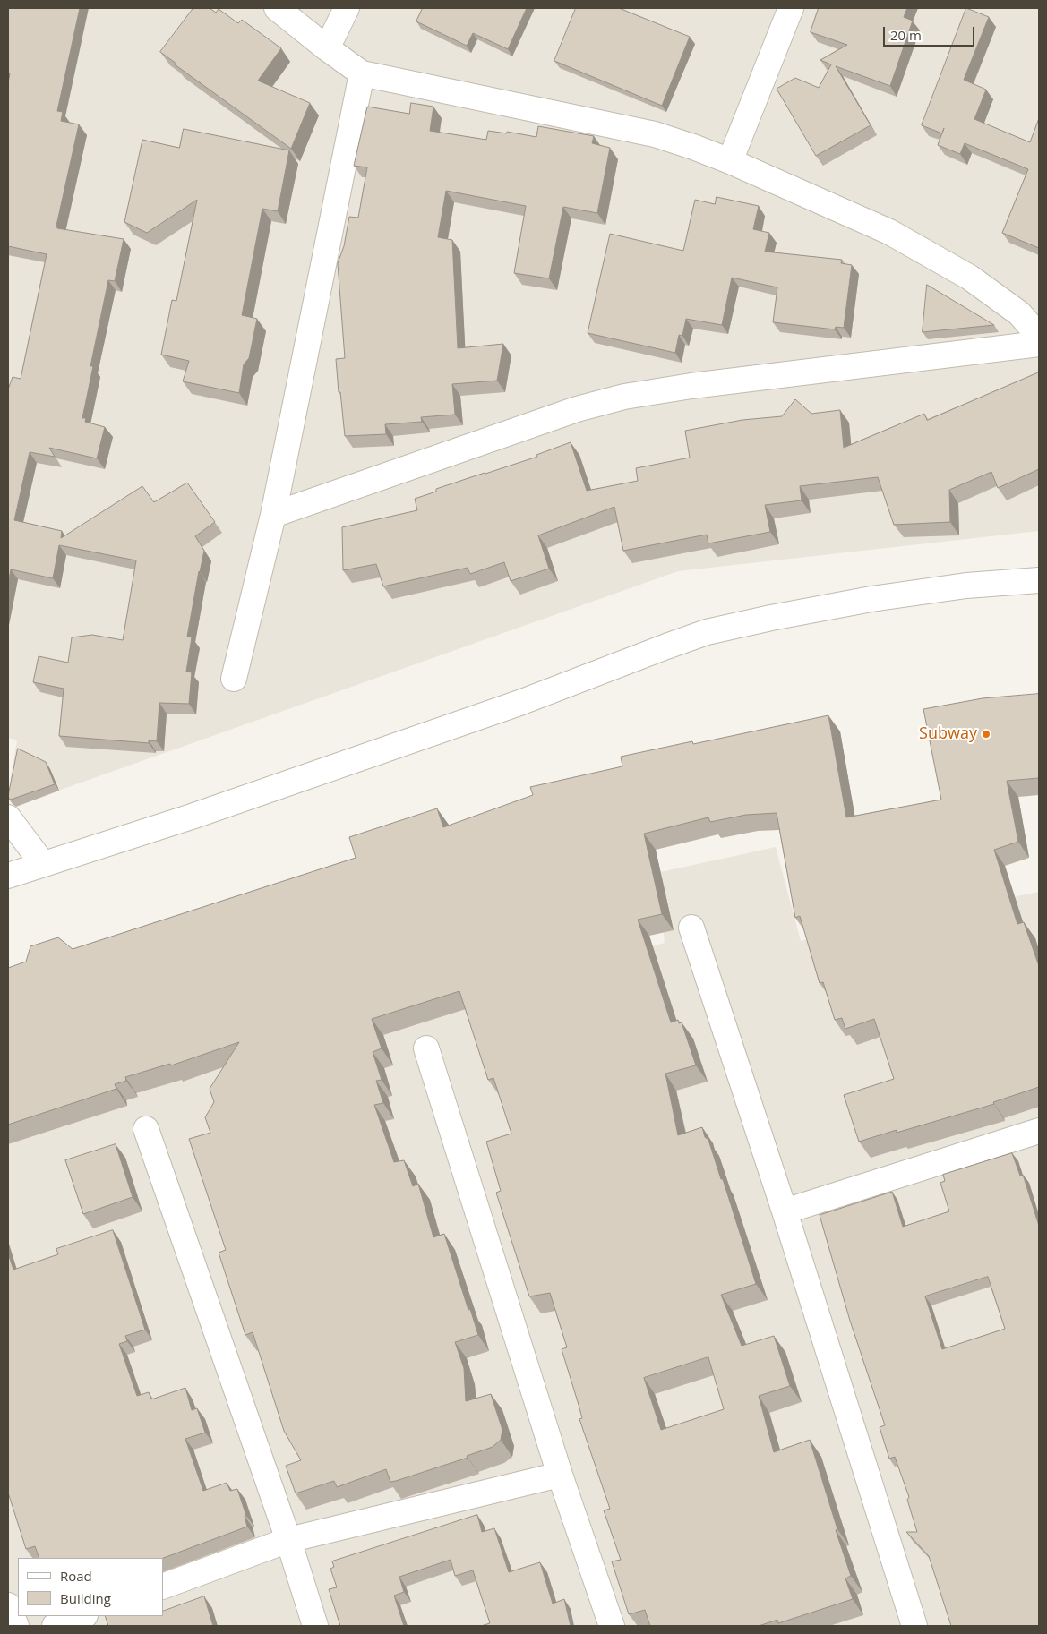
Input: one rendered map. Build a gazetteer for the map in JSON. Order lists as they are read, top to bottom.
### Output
{
  "places": ["Subway"],
  "legend": ["Road", "Building"],
  "scale_bar": "20 m"
}
